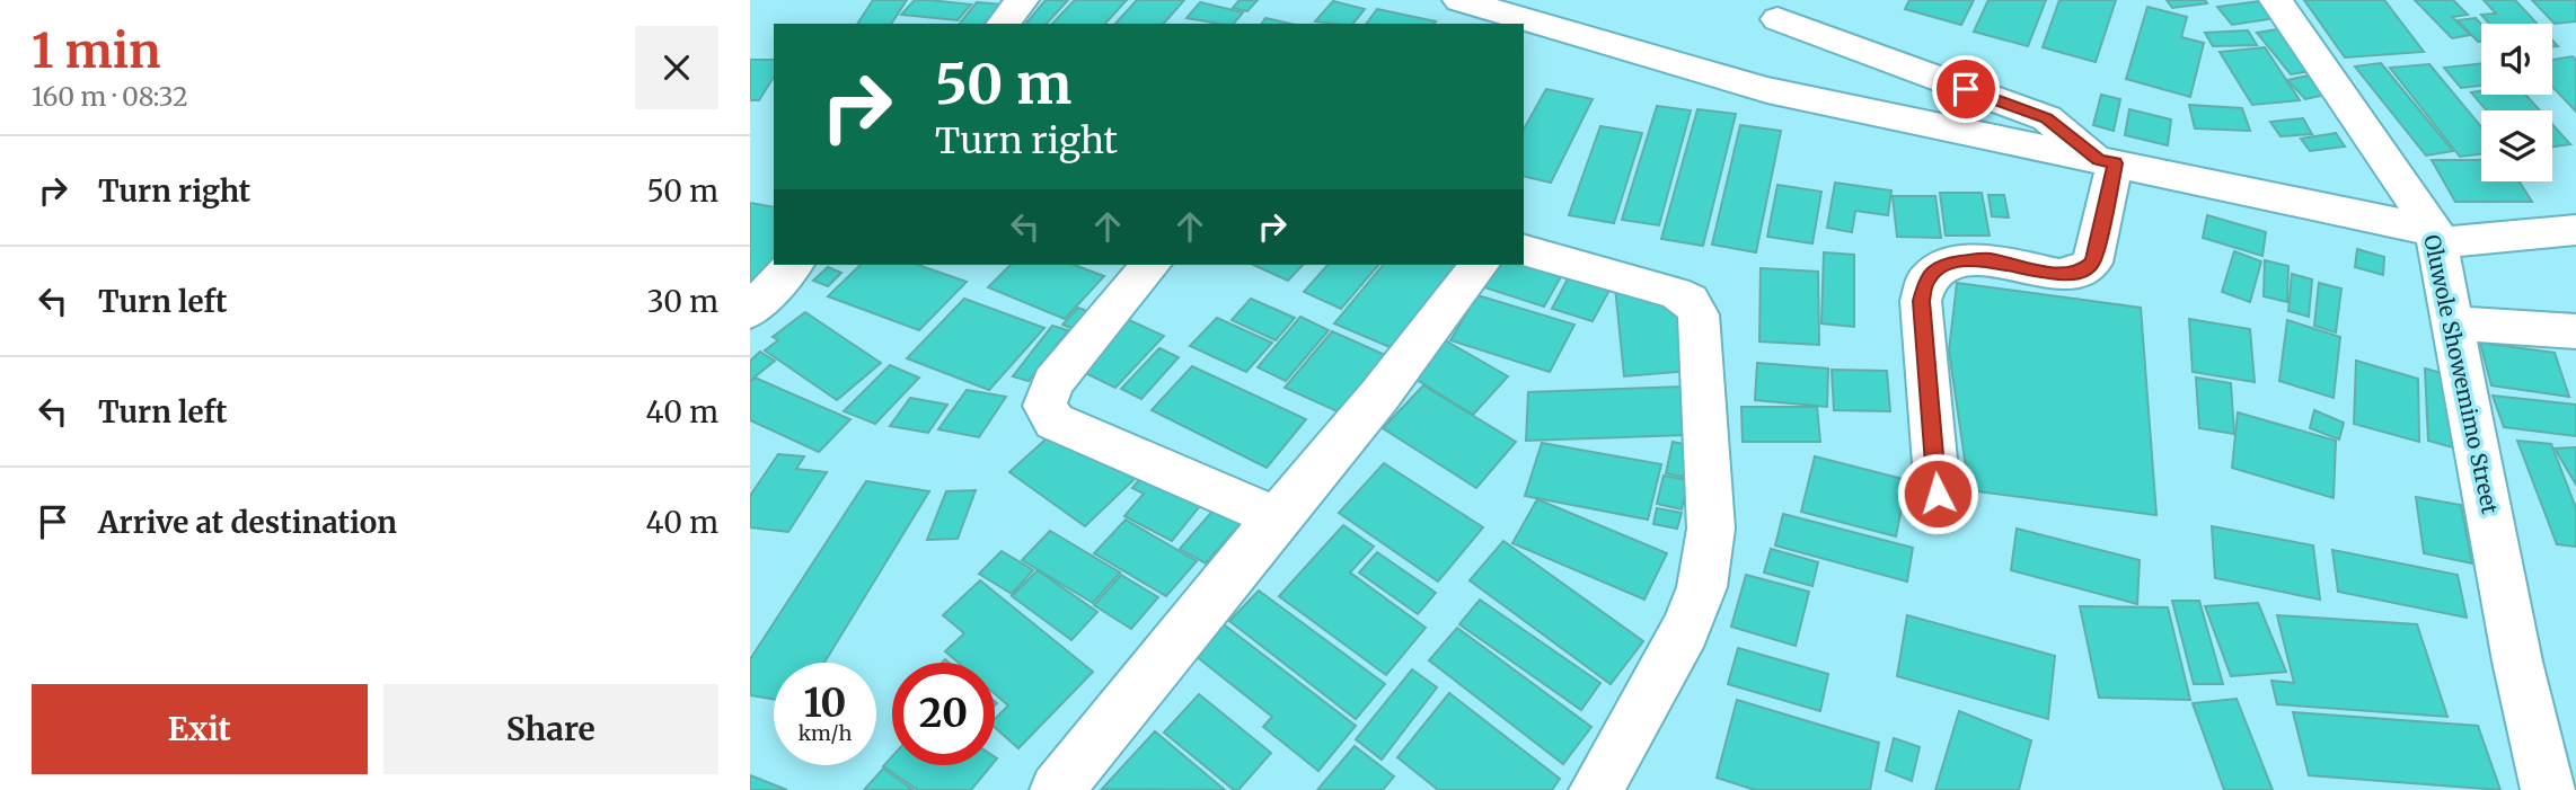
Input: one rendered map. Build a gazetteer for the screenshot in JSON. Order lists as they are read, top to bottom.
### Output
{
  "streets": {
    "street": ["Oluwole Showemimo Street"]
  },
  "page": {
    "heading": ["1 min", "160 m · 08:32"],
    "turn": ["50 m", "Turn right"],
    "list": [
      {
        "name": "Turn right",
        "value": "50 m"
      },
      {
        "name": "Turn left",
        "value": "30 m"
      },
      {
        "name": "Turn left",
        "value": "40 m"
      },
      {
        "name": "Arrive at destination",
        "value": "40 m"
      }
    ],
    "speed": "10 km/h",
    "limit": "20",
    "buttons": ["Exit", "Share"]
  }
}
